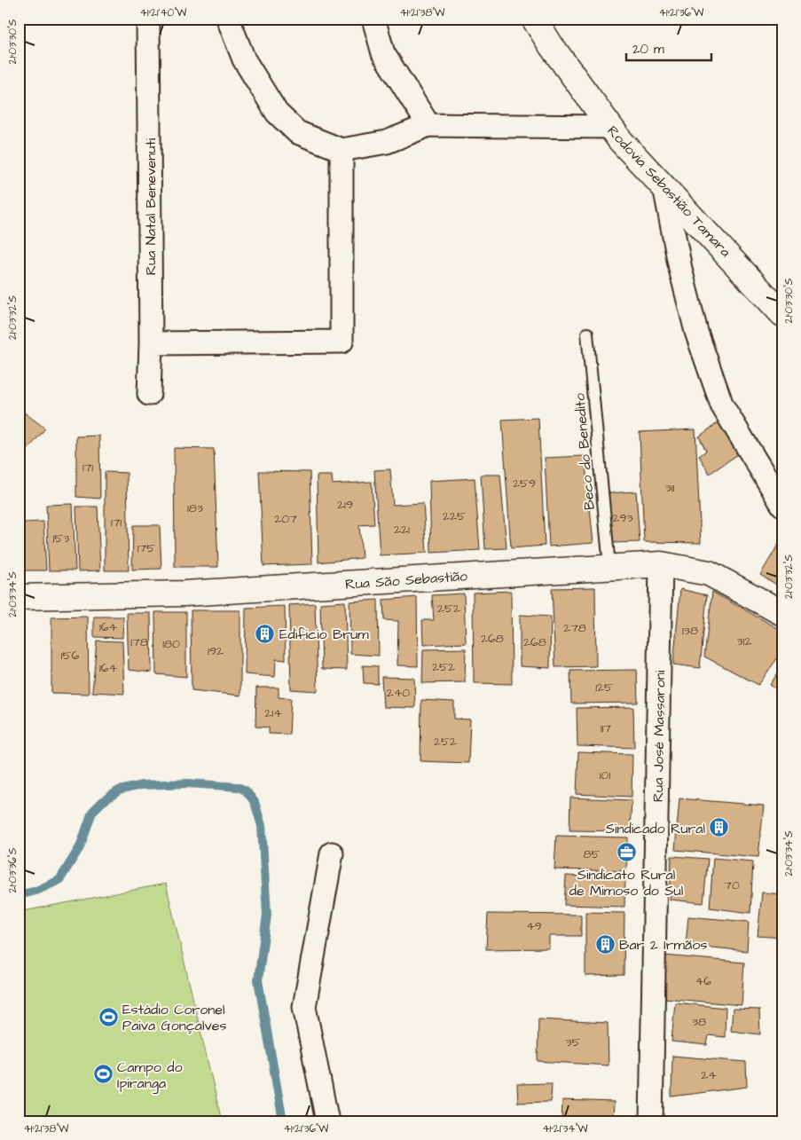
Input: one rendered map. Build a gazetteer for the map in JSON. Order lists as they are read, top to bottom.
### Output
{
  "streets": {
    "main road": ["Rodovia Sebastião Tamara", "Rua São Sebastião"],
    "street": ["Rua Natal Benevenuti", "Rua José Massaroni"],
    "lane": ["Beco do Benedito"]
  },
  "crossings": [
    ["Beco do Benedito", "Rua São Sebastião"],
    ["Rua São Sebastião", "Rua José Massaroni"]
  ],
  "places": {
    "building": ["Edificio Brum", "Sindicado Rural", "Bar 2 Irmãos"],
    "office": ["Sindicato Rural de Mimoso do Sul"],
    "sports": ["Estádio Coronel Paiva Gonçalves", "Campo do Ipiranga"]
  },
  "house_numbers": [
    "171",
    "259",
    "311",
    "219",
    "183",
    "225",
    "293",
    "207",
    "171",
    "221",
    "153",
    "175",
    "252",
    "164",
    "278",
    "138",
    "268",
    "312",
    "178",
    "268",
    "180",
    "192",
    "156",
    "252",
    "164",
    "125",
    "240",
    "214",
    "117",
    "252",
    "101",
    "85",
    "70",
    "49",
    "46",
    "38",
    "35",
    "24"
  ],
  "scale_bar": "20 m",
  "coordinates": [
    "41°21'40\"W",
    "41°21'38\"W",
    "41°21'36\"W",
    "21°03'30\"S",
    "21°03'32\"S",
    "21°03'34\"S",
    "21°03'36\"S",
    "41°21'34\"W"
  ]
}
